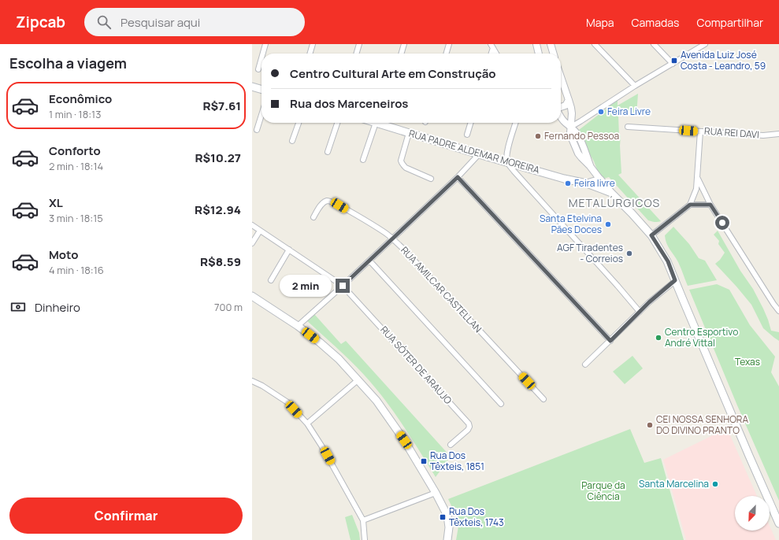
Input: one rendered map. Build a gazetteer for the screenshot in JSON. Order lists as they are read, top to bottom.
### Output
{
  "streets": {
    "main road": ["RUA PADRE ALDEMAR MOREIRA"],
    "street": ["RUA REI DAVI", "RUA AMILCAR CASTELLAN", "RUA SÓTER DE ARAUJO"]
  },
  "districts": ["METALÚRGICOS"],
  "parks": ["Texas", "Parque da Ciência"],
  "places": {
    "transit": ["Avenida Luiz José Costa - Leandro, 59", "Rua Dos Têxteis, 1851", "Rua Dos Têxteis, 1743"],
    "other": [
      "Feira Livre",
      "Fernando Pessoa",
      "Feira livre",
      "Santa Etelvina Pães Doces",
      "AGF Tiradentes - Correios",
      "Centro Esportivo André Vittal",
      "CEI NOSSA SENHORA DO DIVINO PRANTO",
      "Santa Marcelina"
    ]
  },
  "north": "bottom left",
  "page": {
    "header": "Zipcab",
    "search": "Pesquisar aqui",
    "nav": ["Mapa", "Camadas", "Compartilhar"],
    "heading": "Escolha a viagem",
    "banner": ["Centro Cultural Arte em Construção", "Rua dos Marceneiros"],
    "list": [
      {
        "name": "Econômico",
        "note": "1 min · 18:13",
        "value": "R$7.61"
      },
      {
        "name": "Conforto",
        "note": "2 min · 18:14",
        "value": "R$10.27"
      },
      {
        "name": "XL",
        "note": "3 min · 18:15",
        "value": "R$12.94"
      },
      {
        "name": "Moto",
        "note": "4 min · 18:16",
        "value": "R$8.59"
      }
    ],
    "bubble": "2 min",
    "pay": ["Dinheiro", "700 m"],
    "buttons": "Confirmar"
  }
}
